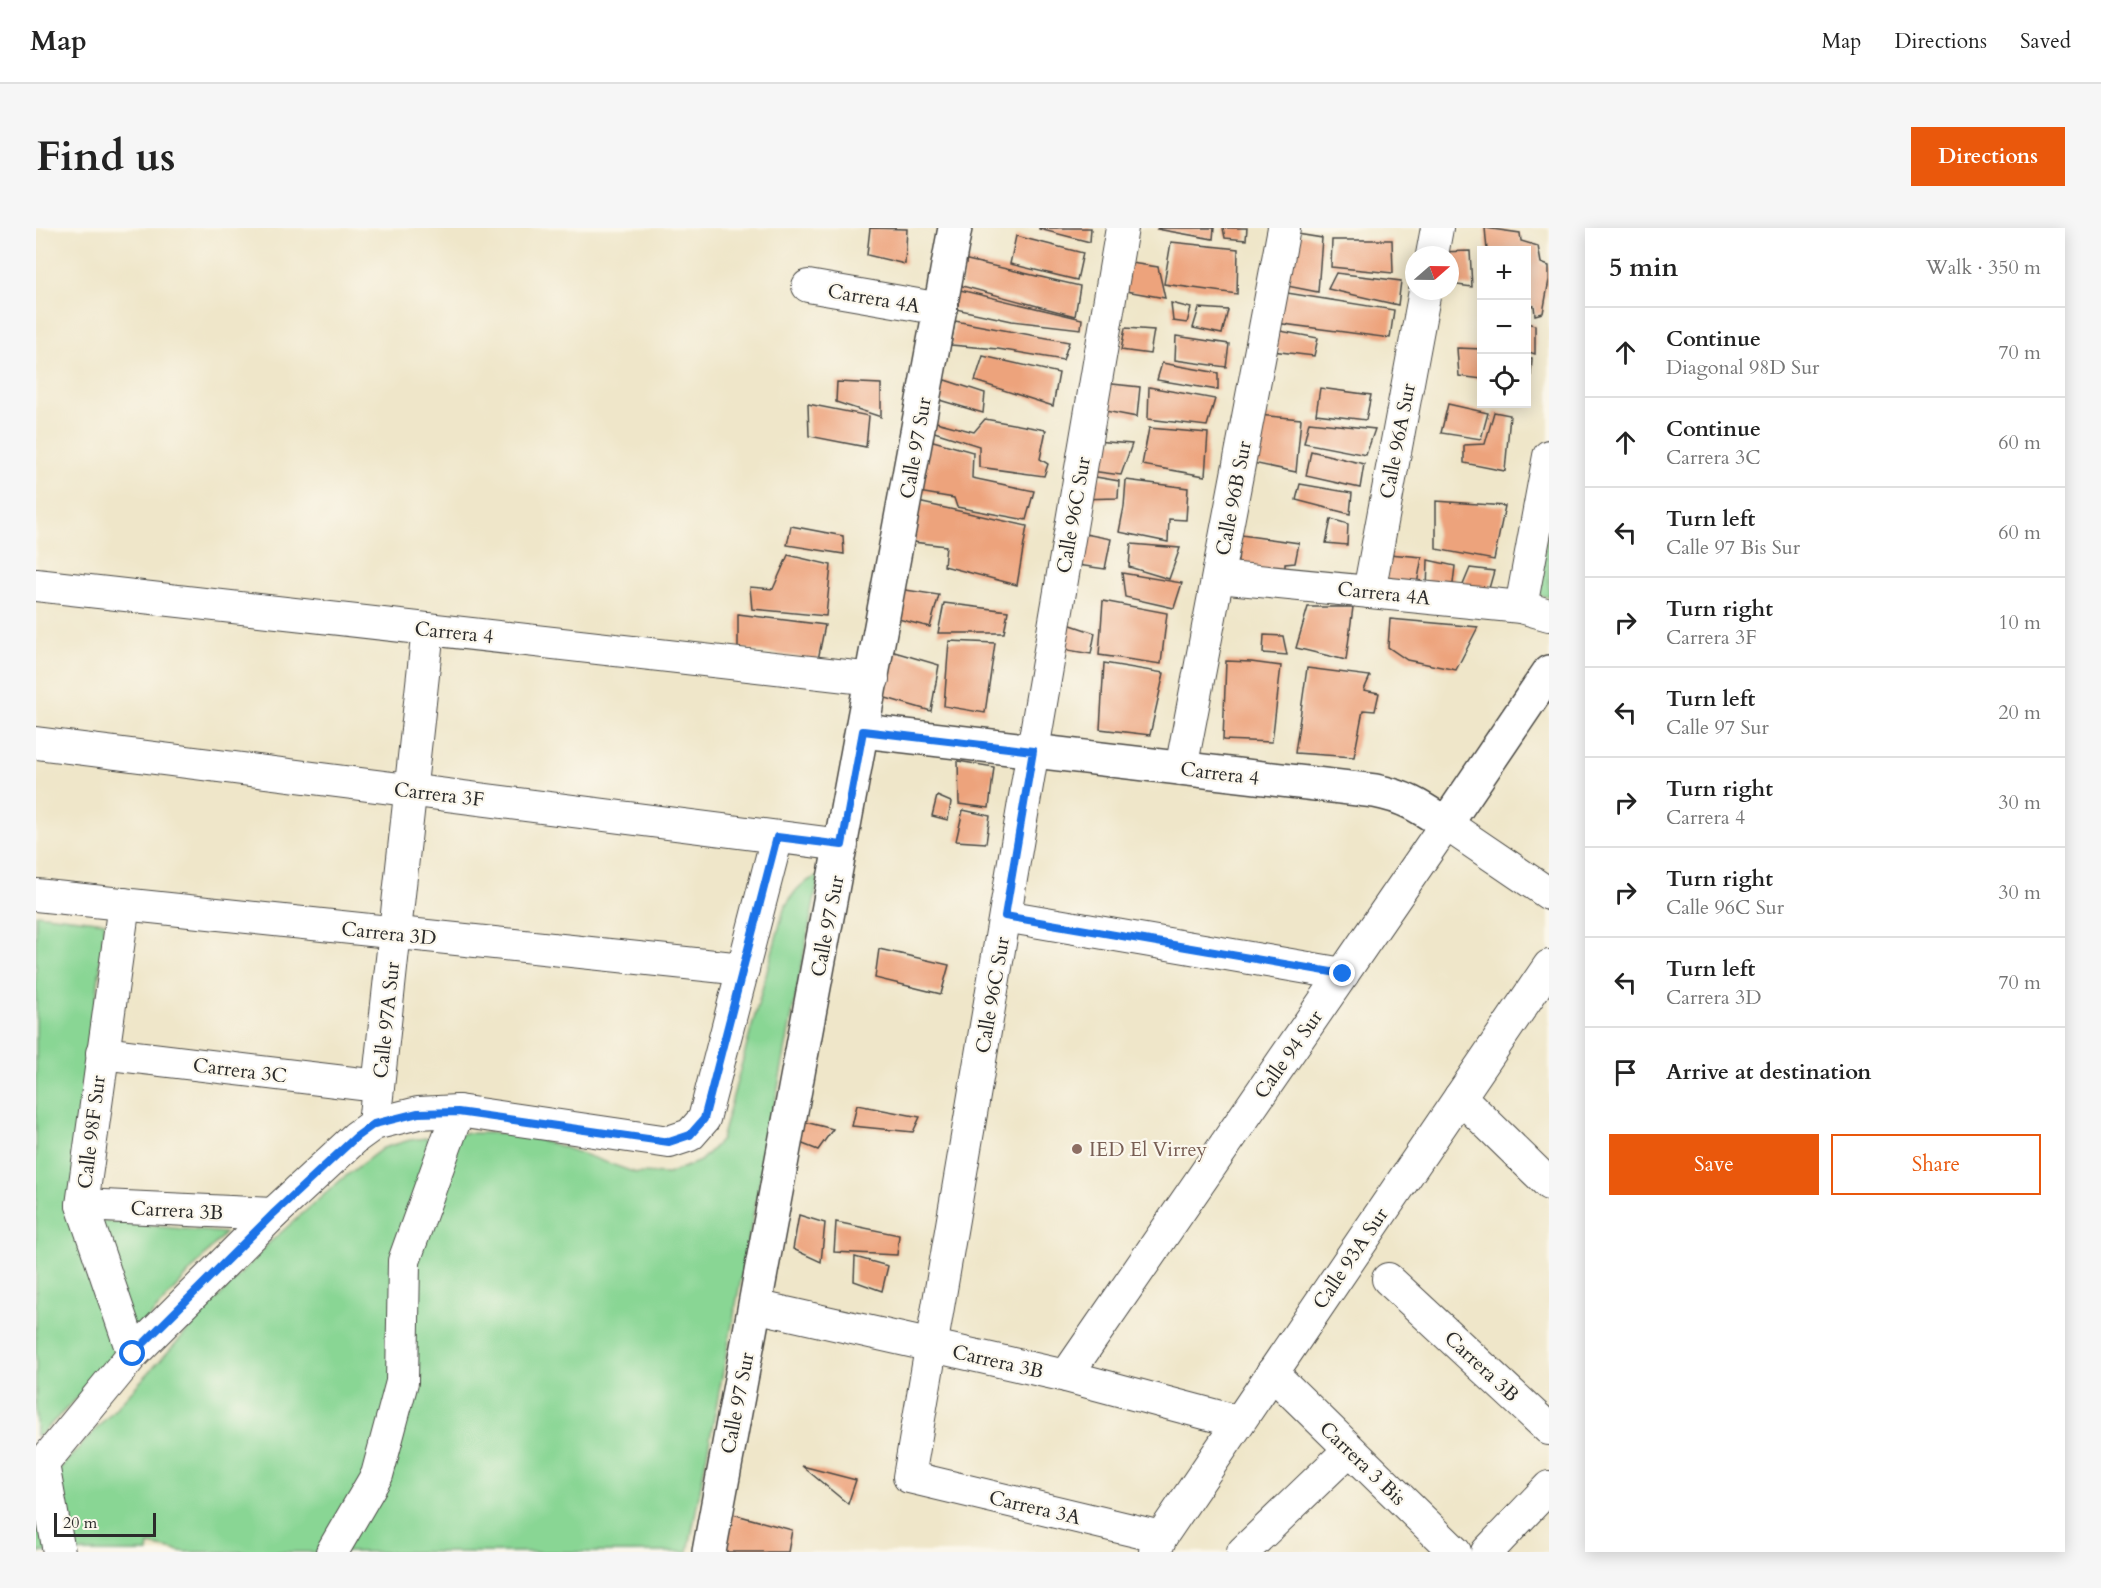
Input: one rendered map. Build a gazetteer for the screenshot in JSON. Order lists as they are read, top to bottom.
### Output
{
  "streets": {
    "street": [
      "Carrera 4A",
      "Calle 96A Sur",
      "Calle 97 Sur",
      "Calle 96B Sur",
      "Calle 96C Sur",
      "Carrera 4",
      "Carrera 3F",
      "Carrera 3D",
      "Calle 97A Sur",
      "Calle 94 Sur",
      "Carrera 3C",
      "Calle 98F Sur",
      "Carrera 3B",
      "Calle 93A Sur",
      "Carrera 3 Bis",
      "Carrera 3A"
    ]
  },
  "crossings": [
    ["Carrera 4A", "Calle 96A Sur"],
    ["Carrera 4A", "Calle 97 Sur"],
    ["Carrera 4A", "Calle 96B Sur"],
    ["Calle 97 Sur", "Carrera 4"],
    ["Calle 97 Sur", "Carrera 3F"],
    ["Calle 97 Sur", "Carrera 3B"],
    ["Calle 96B Sur", "Carrera 4"],
    ["Calle 96C Sur", "Carrera 4"],
    ["Calle 96C Sur", "Carrera 3B"],
    ["Calle 96C Sur", "Carrera 3A"],
    ["Carrera 4", "Calle 97A Sur"],
    ["Carrera 4", "Calle 94 Sur"],
    ["Carrera 3F", "Calle 97A Sur"],
    ["Carrera 3D", "Calle 97A Sur"],
    ["Carrera 3D", "Calle 98F Sur"],
    ["Calle 97A Sur", "Carrera 3C"],
    ["Calle 94 Sur", "Carrera 3B"],
    ["Carrera 3C", "Calle 98F Sur"],
    ["Calle 98F Sur", "Carrera 3B"],
    ["Carrera 3B", "Calle 93A Sur"],
    ["Calle 93A Sur", "Carrera 3 Bis"],
    ["Calle 93A Sur", "Carrera 3A"]
  ],
  "places": ["IED El Virrey"],
  "scale_bar": "20 m",
  "north": "right",
  "page": {
    "header": "Map",
    "nav": ["Map", "Directions", "Saved"],
    "buttons": [
      "Directions",
      ["Save", "Share"]
    ],
    "title": "Find us",
    "heading": ["5 min", "Walk · 350 m"],
    "map_buttons": ["+", "−"],
    "list": [
      ["Continue", "Diagonal 98D Sur", "70 m"],
      ["Continue", "Carrera 3C", "60 m"],
      ["Turn left", "Calle 97 Bis Sur", "60 m"],
      ["Turn right", "Carrera 3F", "10 m"],
      ["Turn left", "Calle 97 Sur", "20 m"],
      ["Turn right", "Carrera 4", "30 m"],
      ["Turn right", "Calle 96C Sur", "30 m"],
      ["Turn left", "Carrera 3D", "70 m"],
      "Arrive at destination"
    ],
    "scale": "20 m"
  }
}
